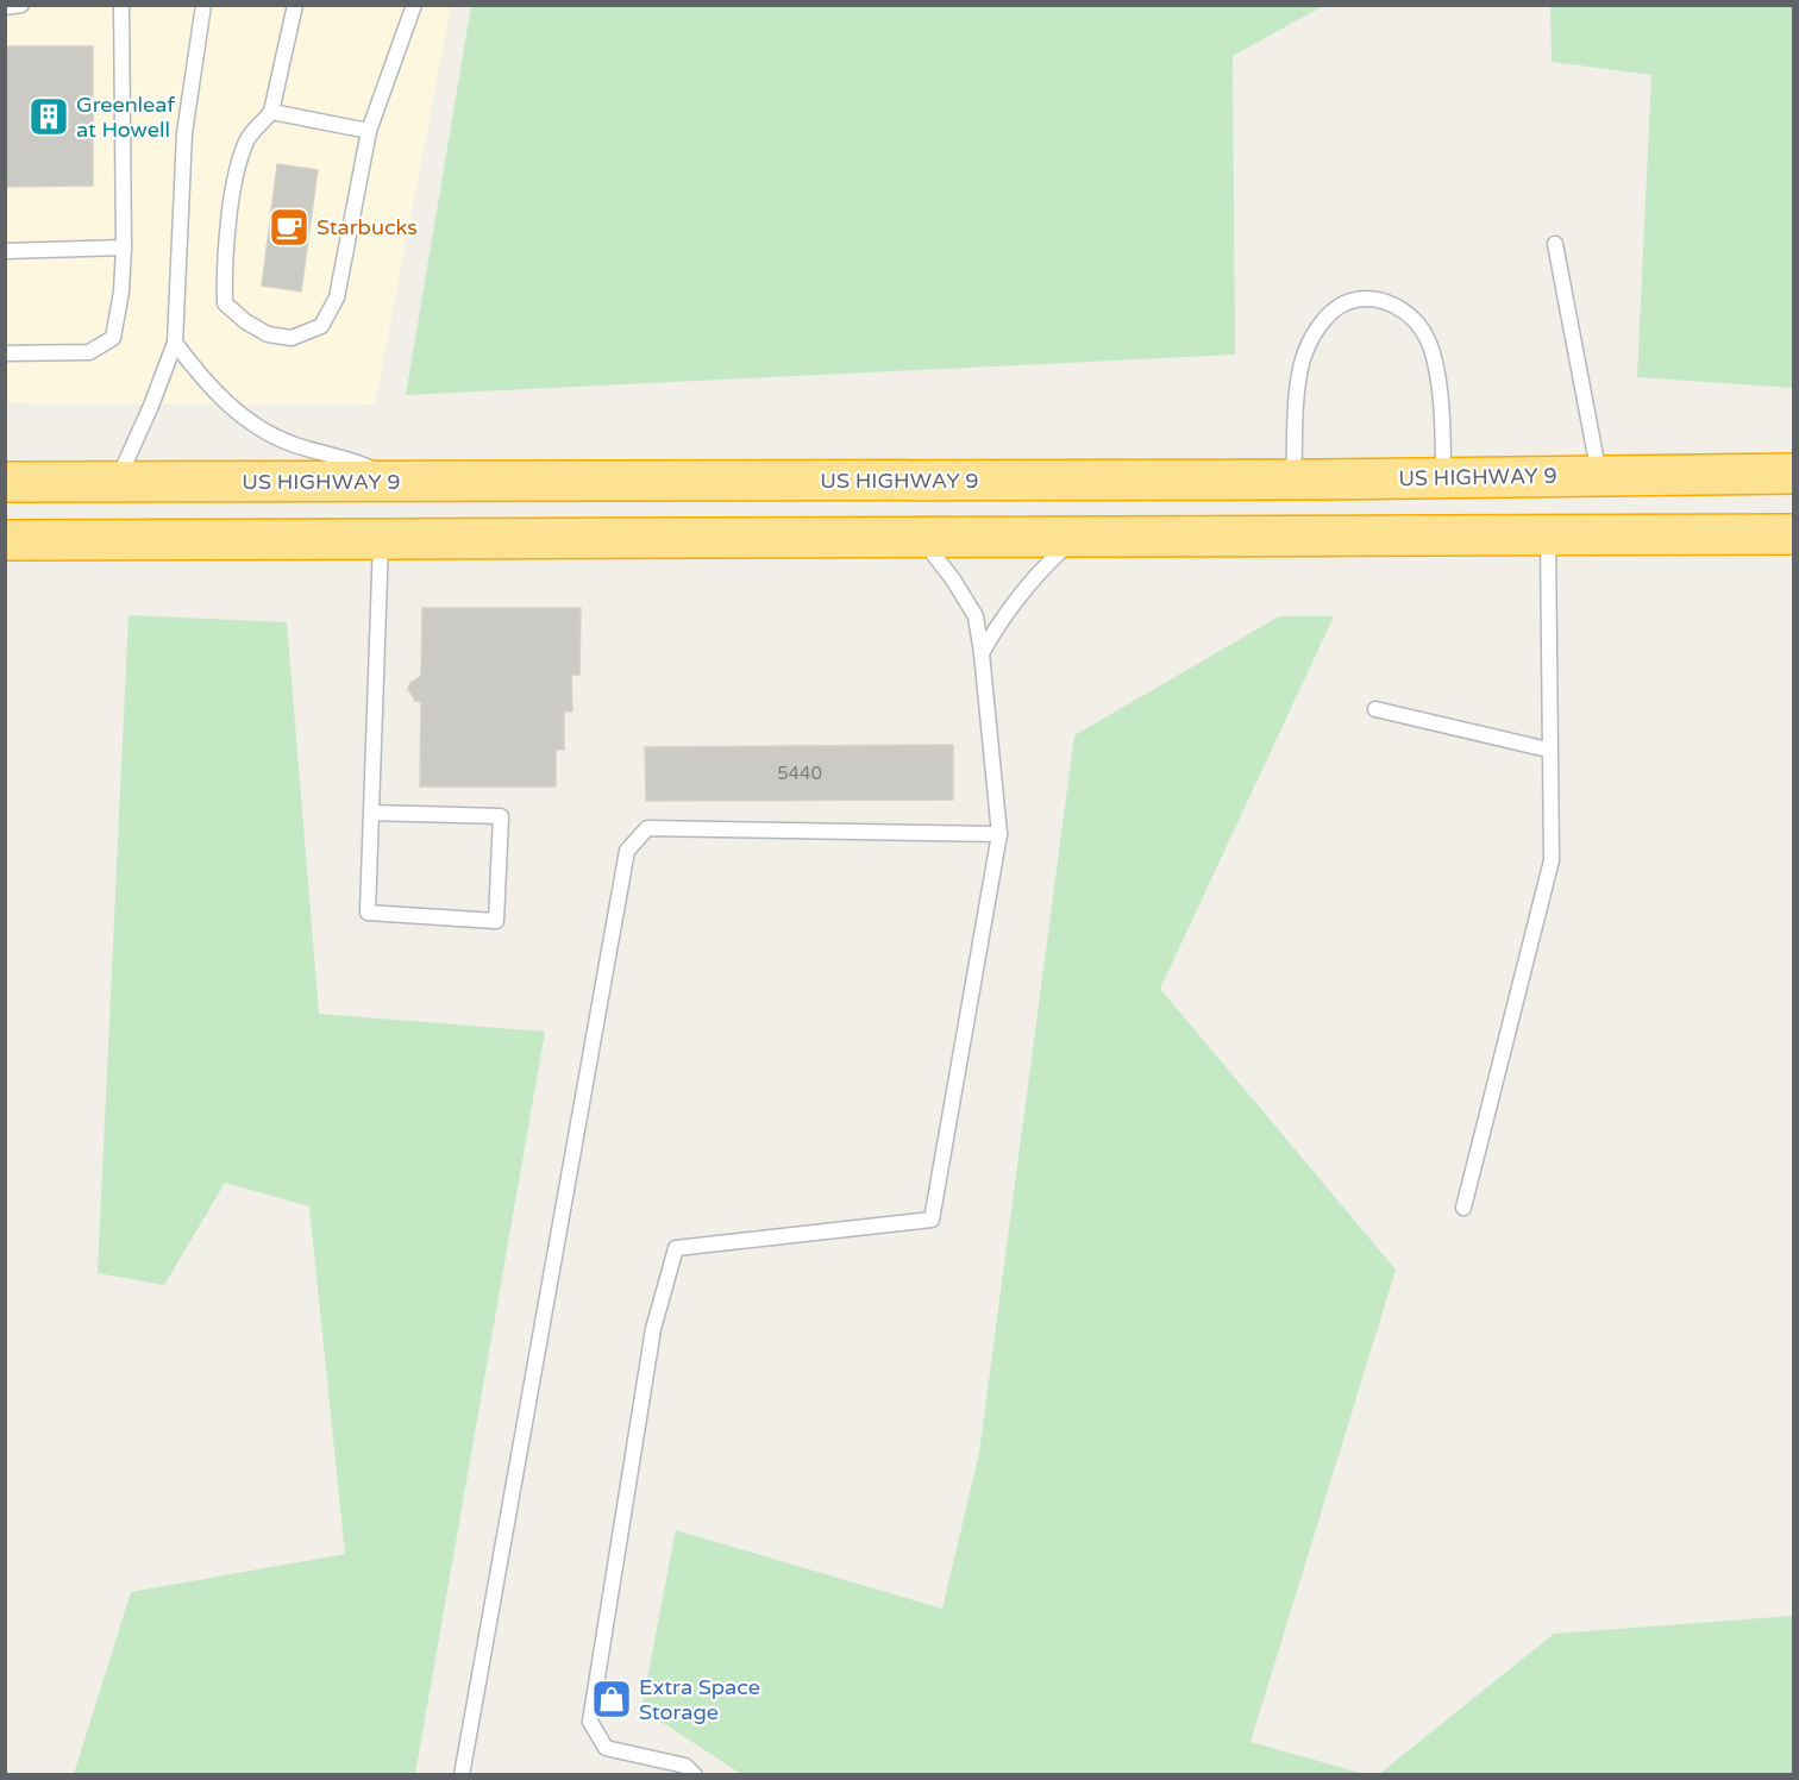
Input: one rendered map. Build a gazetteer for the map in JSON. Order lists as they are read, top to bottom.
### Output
{
  "streets": {
    "highway": ["US HIGHWAY 9"]
  },
  "places": {
    "building": ["Greenleaf at Howell"],
    "cafe": ["Starbucks"],
    "shop": ["Extra Space Storage"]
  },
  "house_numbers": ["5440"]
}
